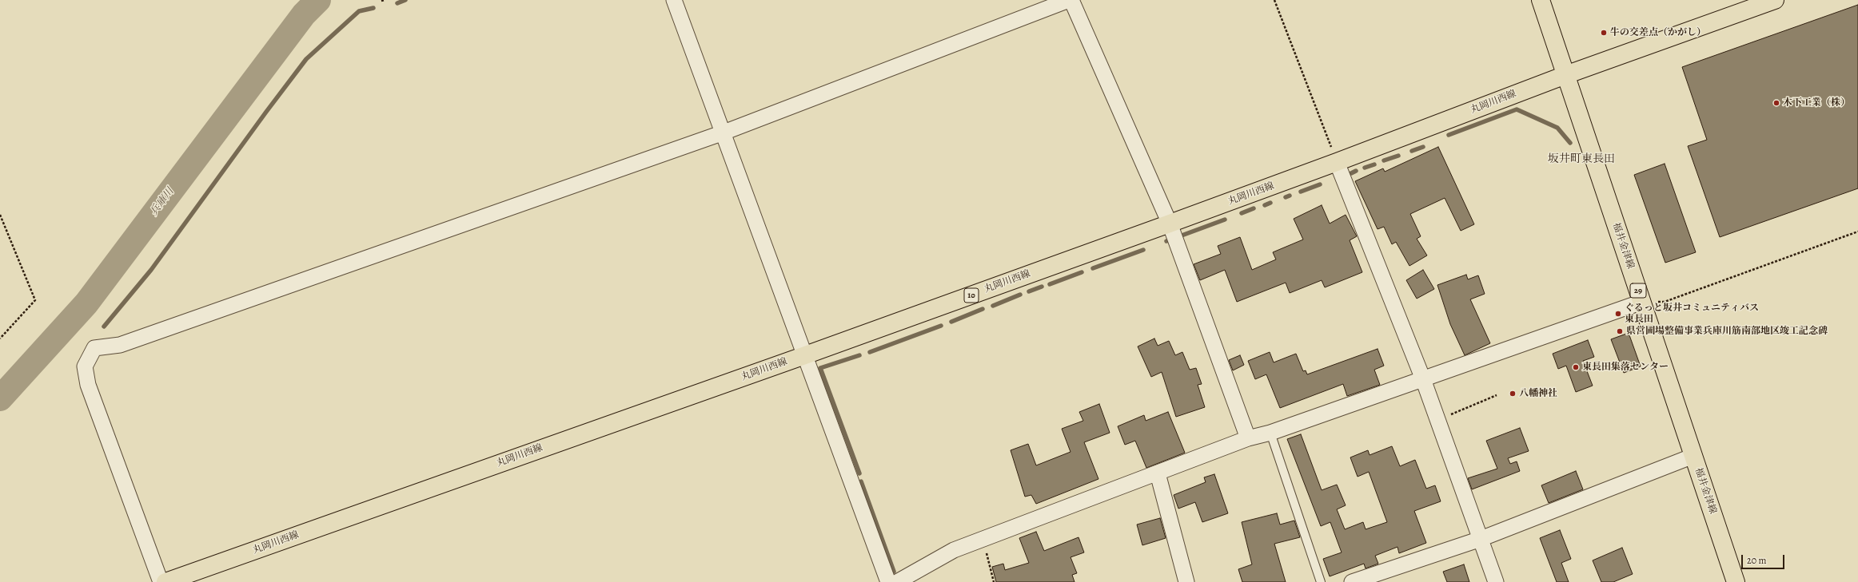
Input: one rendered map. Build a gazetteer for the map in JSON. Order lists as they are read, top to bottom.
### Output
{
  "streets": {
    "main road": [
      "丸岡川西線",
      "福井金津線",
      "29",
      "10"
    ]
  },
  "crossings": [
    ["丸岡川西線", "福井金津線"]
  ],
  "districts": ["坂井町東長田"],
  "water": ["兵庫川"],
  "places": [
    "牛の交差点（かがし）",
    "木下工業（株）",
    "ぐるっと坂井コミュニティバス 東長田",
    "県営圃場整備事業兵庫川筋南部地区竣工記念碑",
    "東長田集落センター",
    "八幡神社"
  ],
  "scale_bar": "20 m"
}
